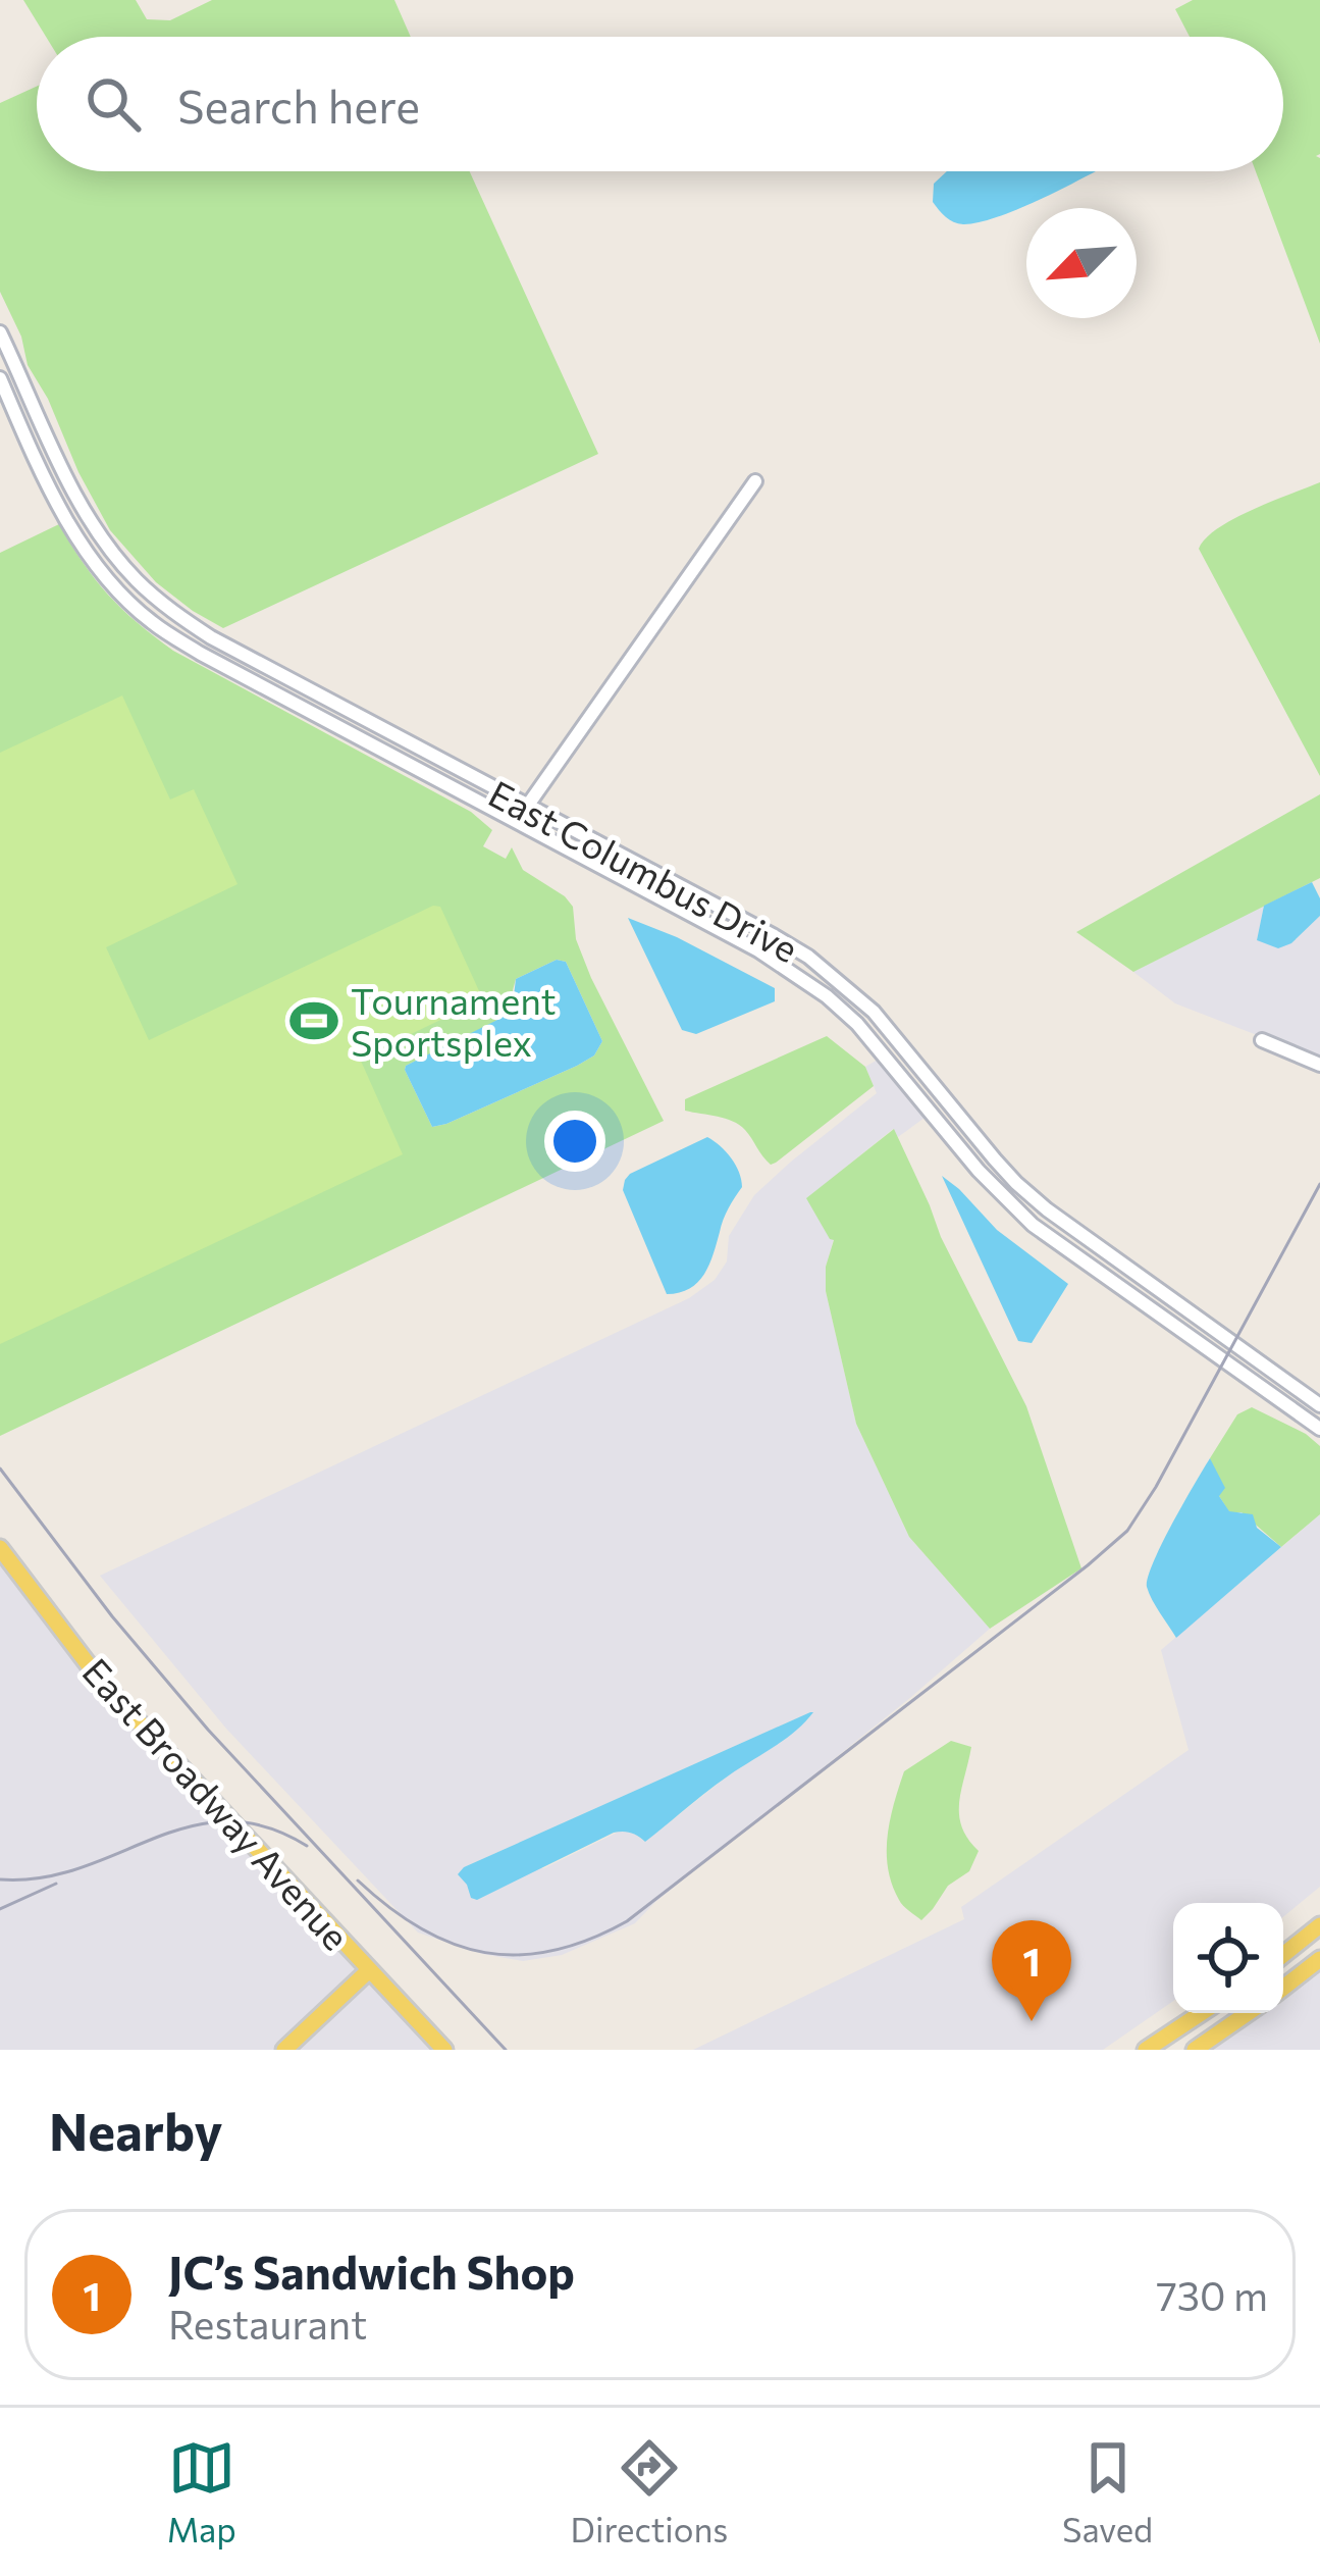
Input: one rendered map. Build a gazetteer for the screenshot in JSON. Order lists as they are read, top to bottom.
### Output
{
  "streets": {
    "main road": ["East Broadway Avenue"],
    "street": ["East Columbus Drive"]
  },
  "places": {
    "sports": ["Tournament Sportsplex"]
  },
  "north": "bottom left",
  "page": {
    "search": "Search here",
    "pins": "1",
    "heading": "Nearby",
    "list": [
      {
        "mark": "1",
        "name": "JC’s Sandwich Shop",
        "note": "Restaurant",
        "value": "730 m"
      }
    ],
    "nav": ["Map", "Directions", "Saved"]
  }
}
